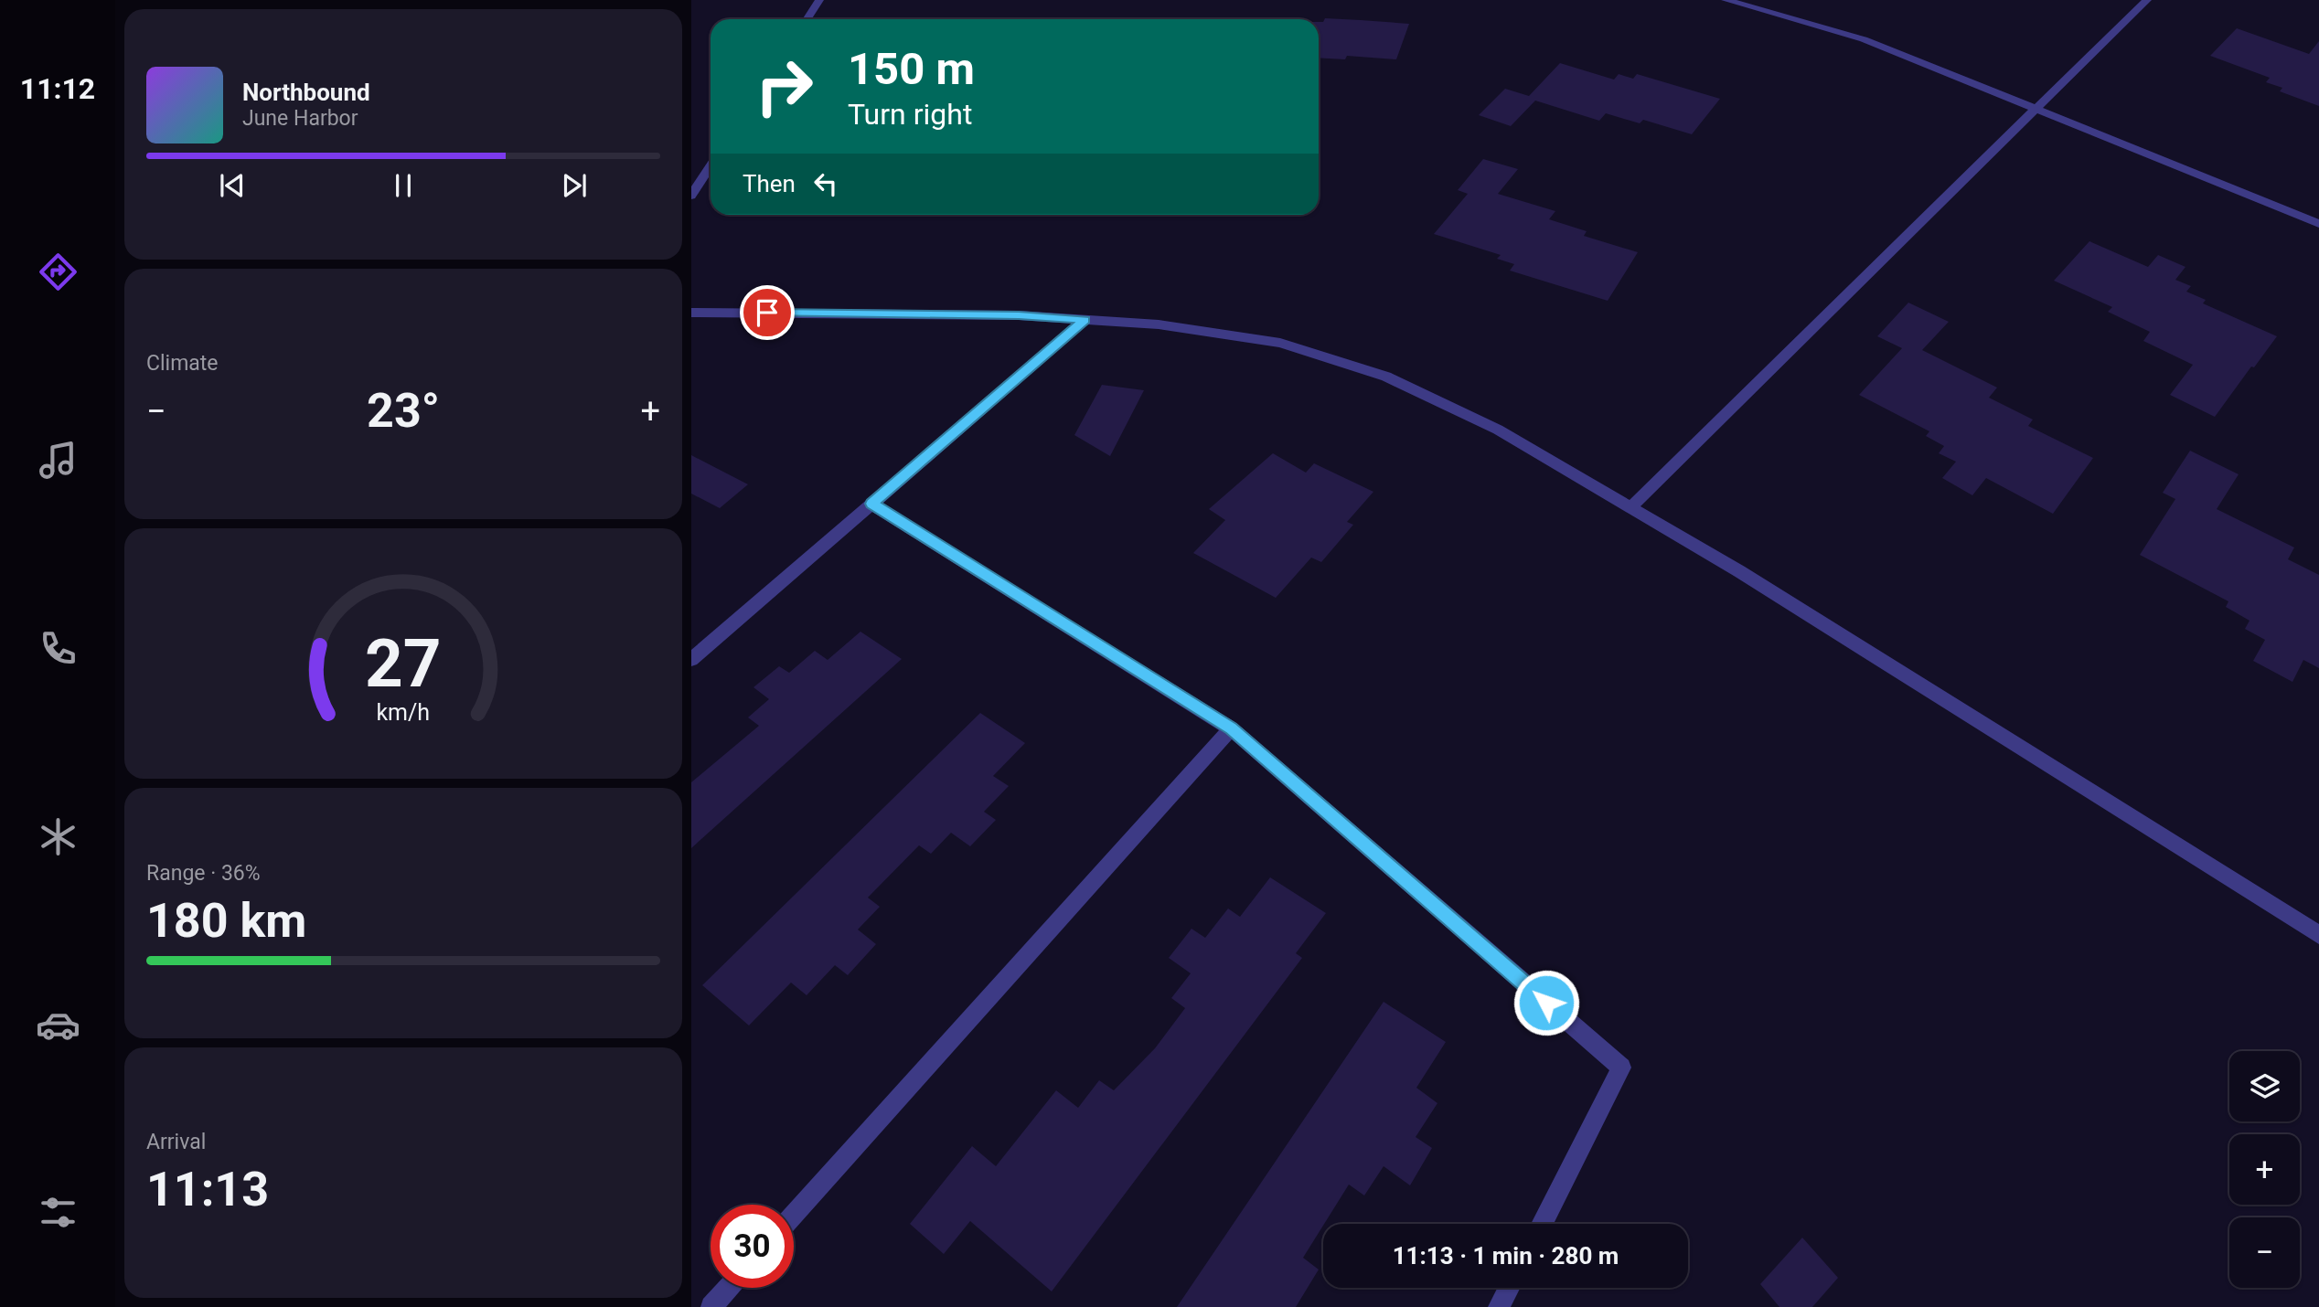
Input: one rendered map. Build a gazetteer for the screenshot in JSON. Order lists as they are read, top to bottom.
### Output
{
  "page": {
    "tabs": "11:12",
    "turn": ["150 m", "Turn right"],
    "song": ["Northbound", "June Harbor"],
    "then": "Then",
    "tile": [
      "Climate",
      ["Range · 36%", "180 km"],
      ["Arrival", "11:13"]
    ],
    "heat": ["−", "23°", "+"],
    "map_buttons": ["+", "−"],
    "limit": "30",
    "trip": "11:13 · 1 min · 280 m",
    "gauge": ["27", "km/h"]
  }
}
